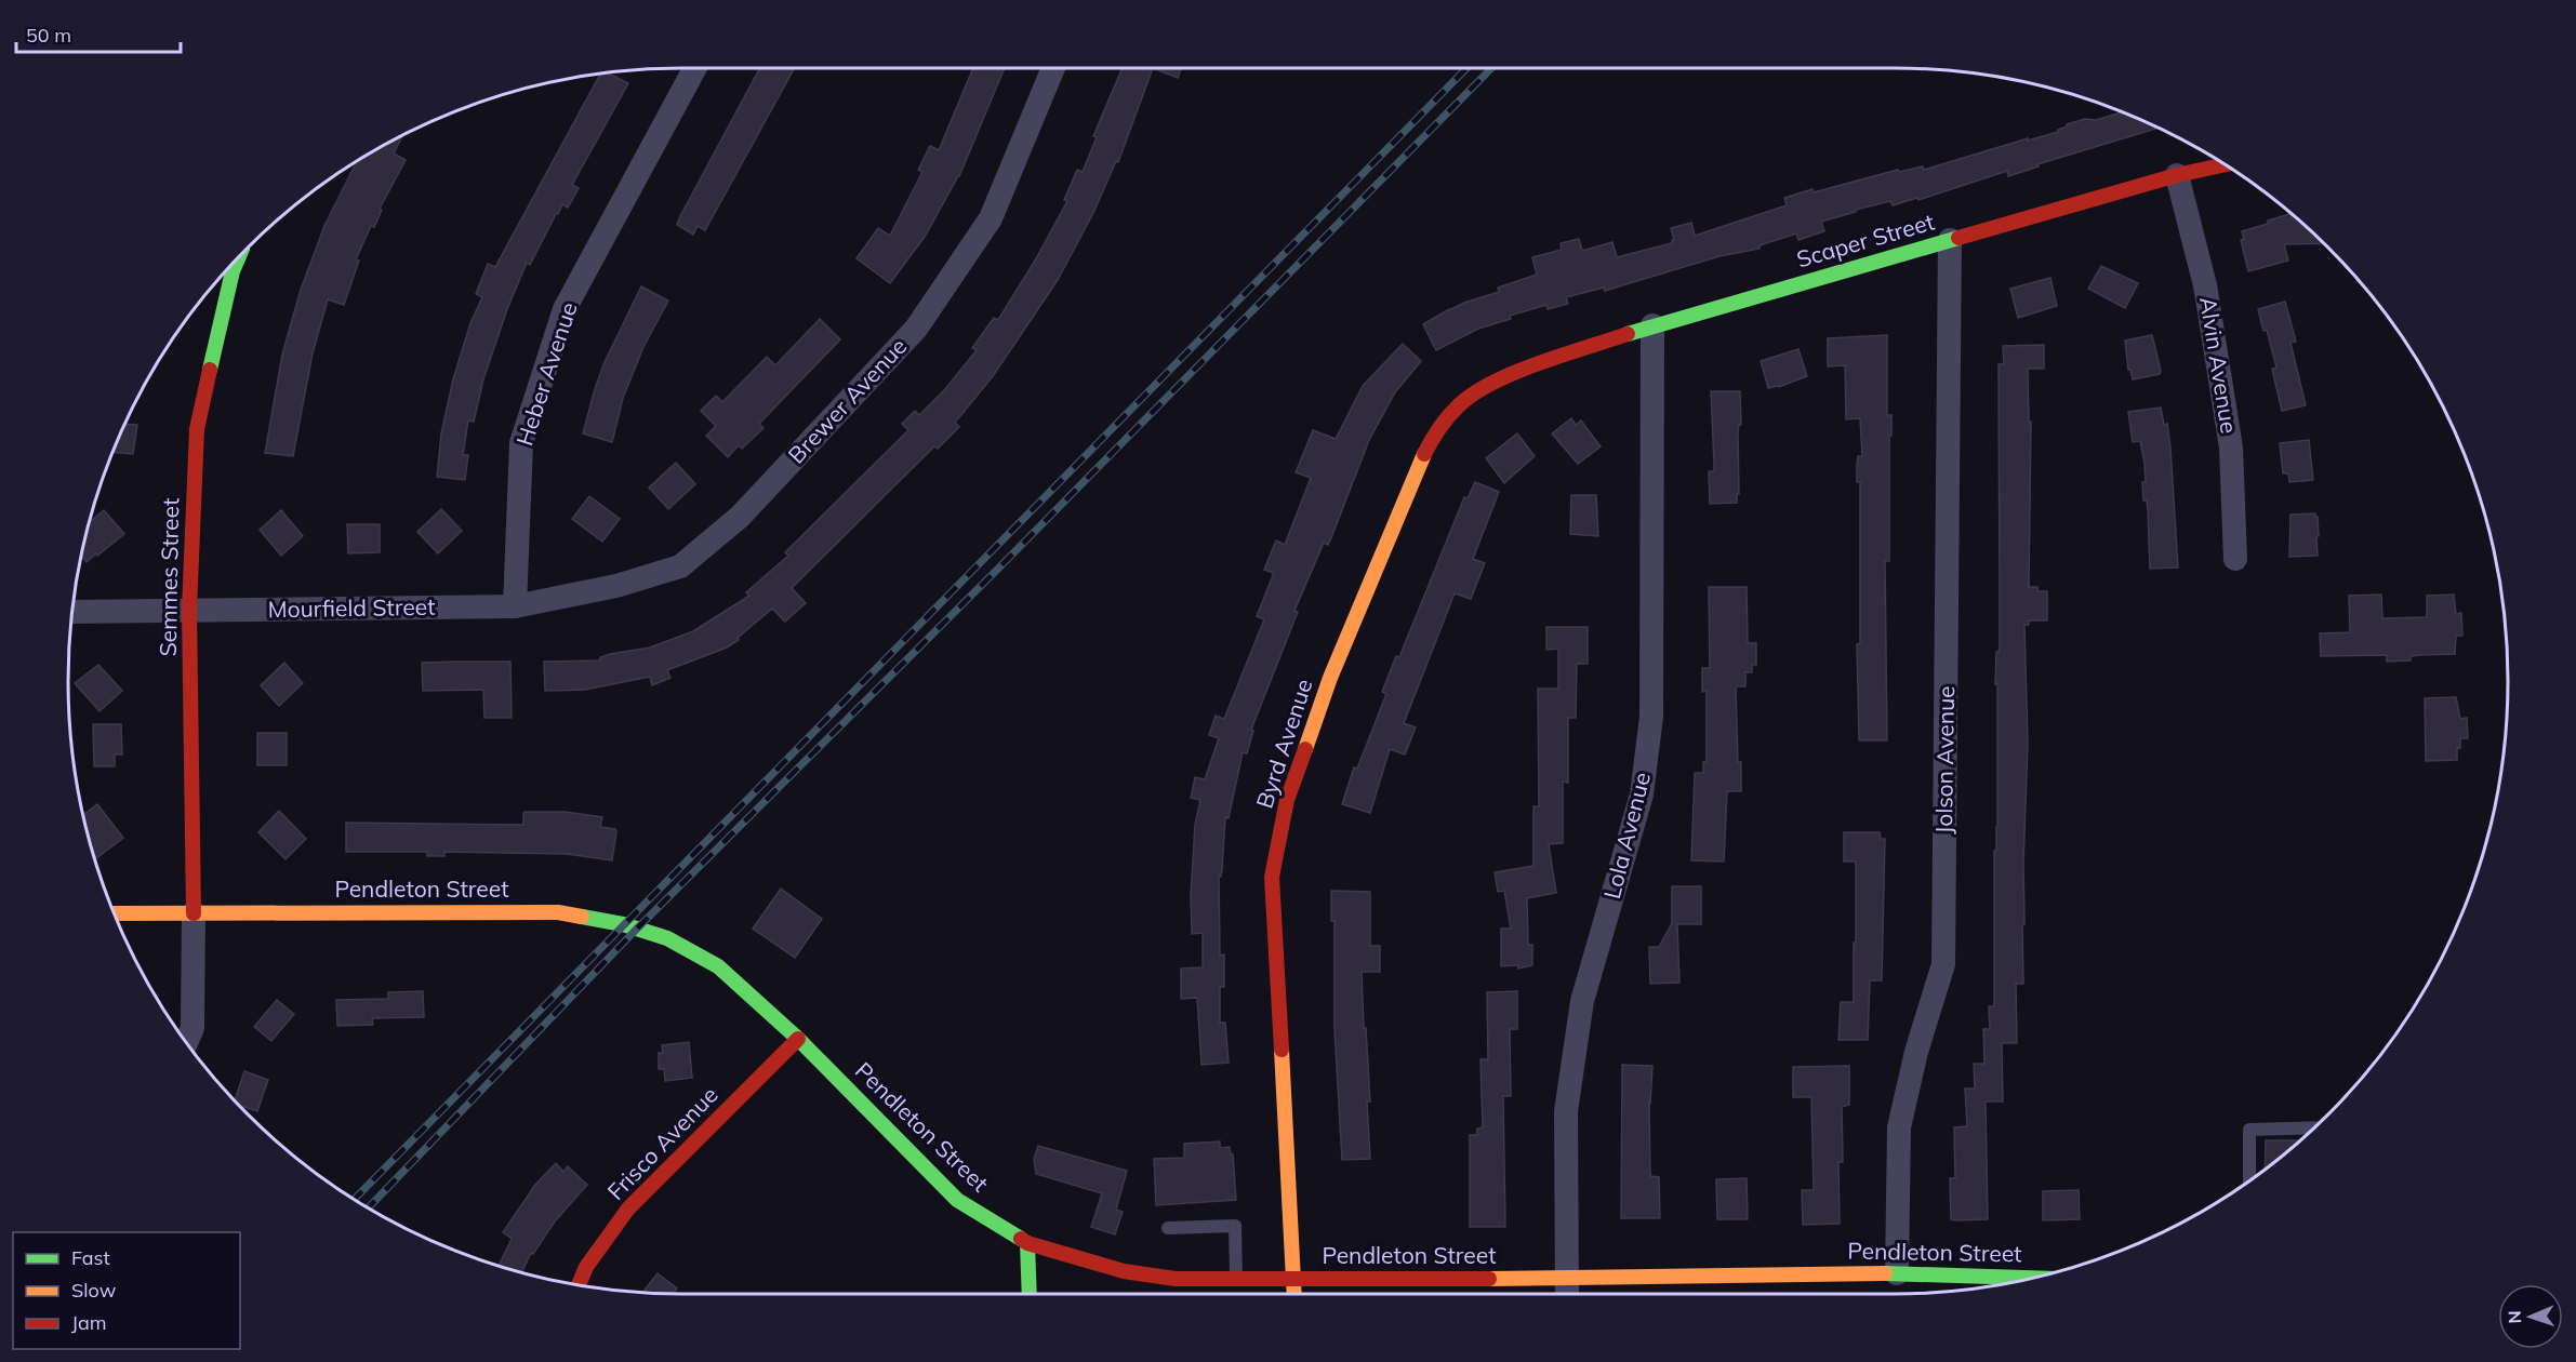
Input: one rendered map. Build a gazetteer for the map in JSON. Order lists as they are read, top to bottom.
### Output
{
  "streets": {
    "main road": [
      "Scaper Street",
      "Semmes Street",
      "Byrd Avenue",
      "Pendleton Street",
      "Frisco Avenue"
    ],
    "street": [
      "Alvin Avenue",
      "Heber Avenue",
      "Brewer Avenue",
      "Mourfield Street",
      "Jolson Avenue",
      "Lola Avenue"
    ]
  },
  "crossings": [
    ["Scaper Street", "Alvin Avenue"],
    ["Scaper Street", "Byrd Avenue"],
    ["Scaper Street", "Jolson Avenue"],
    ["Scaper Street", "Lola Avenue"],
    ["Heber Avenue", "Brewer Avenue"],
    ["Heber Avenue", "Mourfield Street"],
    ["Brewer Avenue", "Mourfield Street"],
    ["Semmes Street", "Mourfield Street"],
    ["Semmes Street", "Pendleton Street"],
    ["Byrd Avenue", "Pendleton Street"],
    ["Jolson Avenue", "Pendleton Street"],
    ["Lola Avenue", "Pendleton Street"],
    ["Pendleton Street", "Frisco Avenue"]
  ],
  "legend": ["Fast", "Slow", "Jam"],
  "scale_bar": "50 m",
  "north": "left"
}
